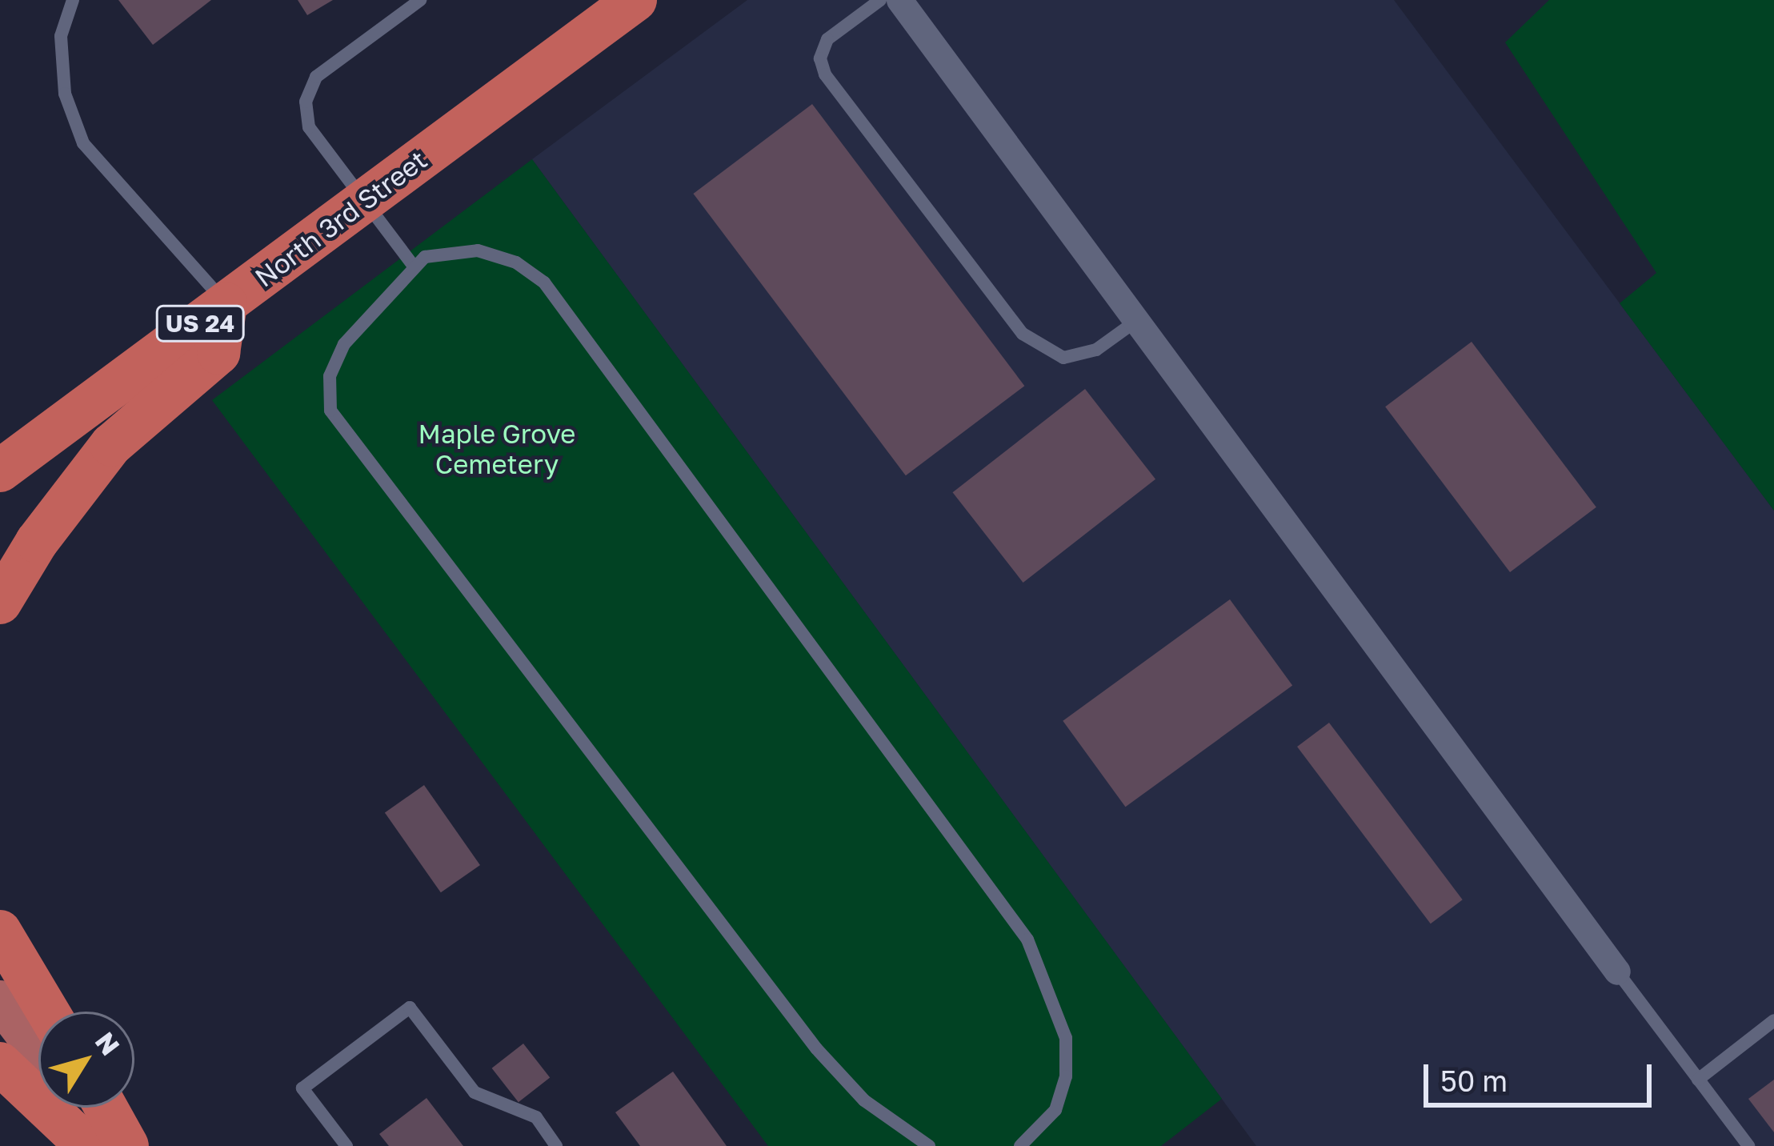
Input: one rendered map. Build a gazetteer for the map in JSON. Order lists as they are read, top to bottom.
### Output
{
  "streets": {
    "highway": ["North 3rd Street", "US 24"]
  },
  "parks": ["Maple Grove Cemetery"],
  "scale_bar": "50 m",
  "north": "top right"
}
